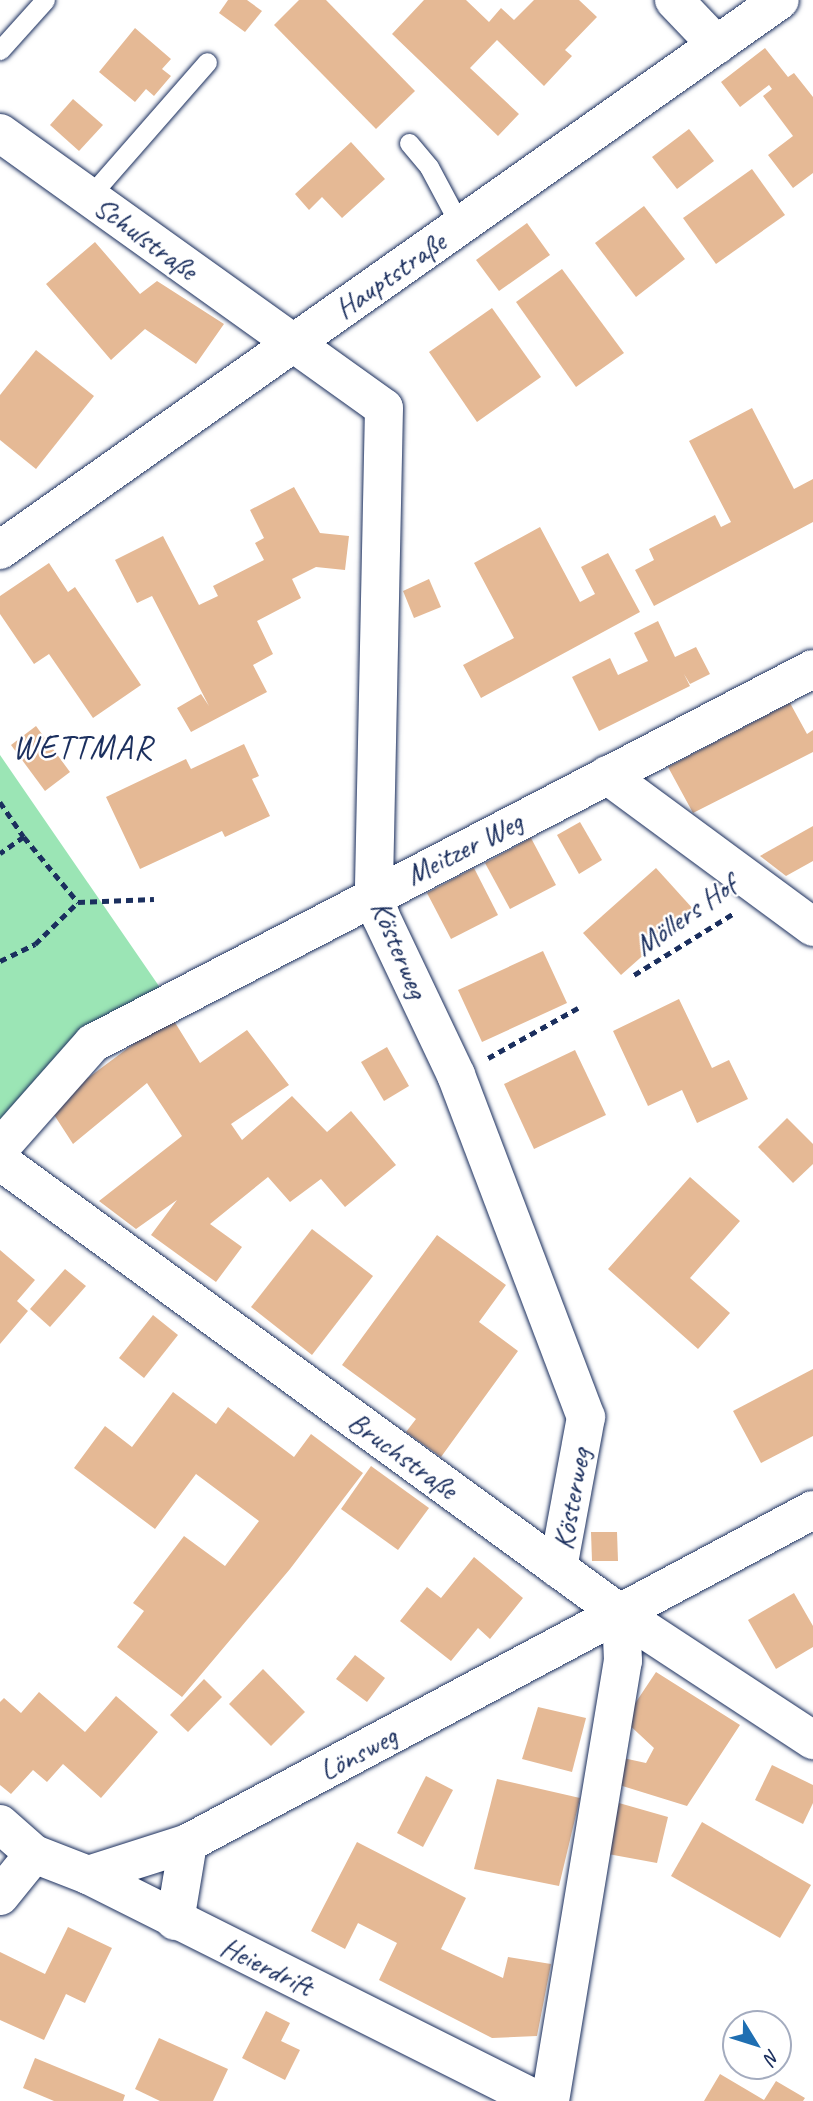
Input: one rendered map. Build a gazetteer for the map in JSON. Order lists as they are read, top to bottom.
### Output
{
  "streets": {
    "street": [
      "Schulstraße",
      "Hauptstraße",
      "Meitzer Weg",
      "Kösterweg",
      "Bruchstraße",
      "Lönsweg",
      "Heierdrift"
    ],
    "path": ["Möllers Hof"]
  },
  "crossings": [
    ["Schulstraße", "Hauptstraße"],
    ["Schulstraße", "Kösterweg"],
    ["Hauptstraße", "Kösterweg"],
    ["Meitzer Weg", "Kösterweg"],
    ["Kösterweg", "Bruchstraße"],
    ["Bruchstraße", "Lönsweg"],
    ["Lönsweg", "Heierdrift"]
  ],
  "districts": ["WETTMAR"],
  "north": "bottom right"
}
